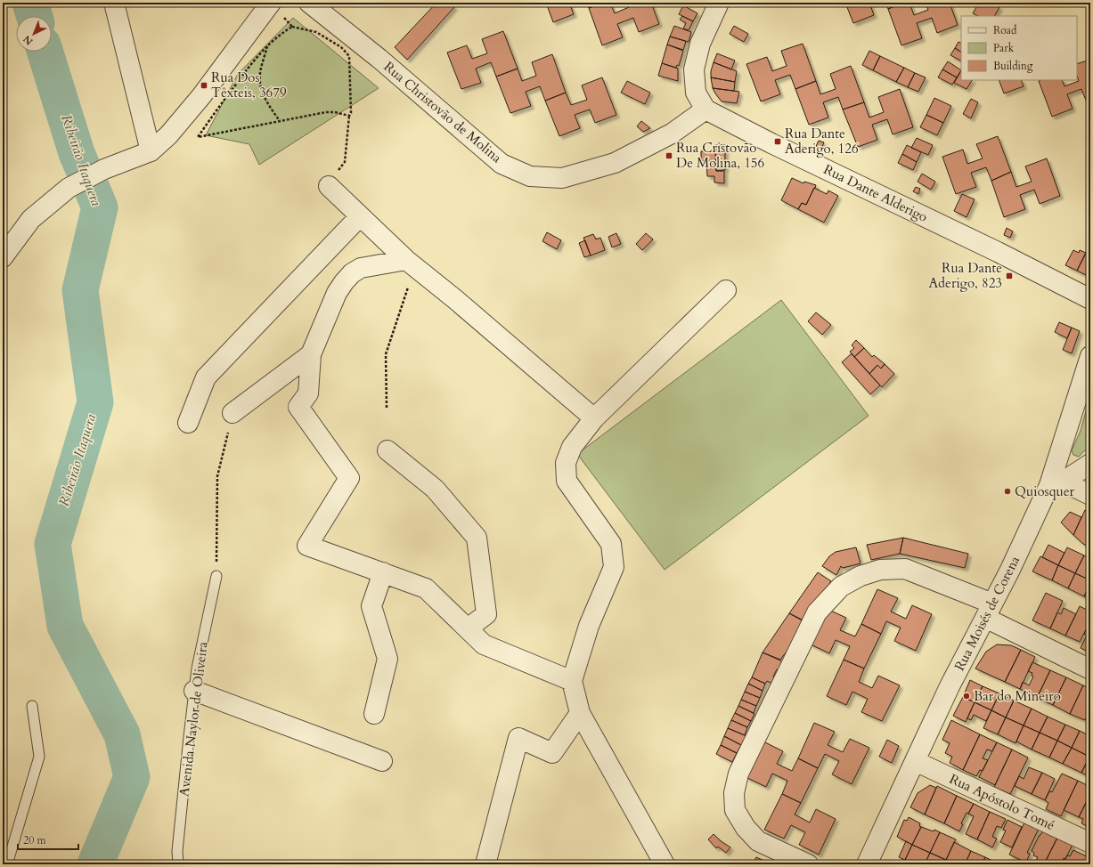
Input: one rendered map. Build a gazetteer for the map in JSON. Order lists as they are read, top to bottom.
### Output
{
  "streets": {
    "street": [
      "Rua Christovão de Molina",
      "Rua Dante Alderigo",
      "Rua Moisés de Corena",
      "Rua Apóstolo Tomé"
    ],
    "lane": ["Avenida Naylor de Oliveira"]
  },
  "crossings": [
    ["Rua Christovão de Molina", "Rua Dante Alderigo"],
    ["Rua Moisés de Corena", "Rua Apóstolo Tomé"]
  ],
  "water": ["Ribeirão Itaquera"],
  "places": {
    "transit": [
      "Rua Dos Têxteis, 3679",
      "Rua Dante Aderigo, 126",
      "Rua Cristovão De Molina, 156",
      "Rua Dante Aderigo, 823"
    ],
    "other": ["Quiosquer", "Bar do Mineiro"]
  },
  "legend": ["Road", "Park", "Building"],
  "scale_bar": "20 m",
  "north": "bottom left"
}
